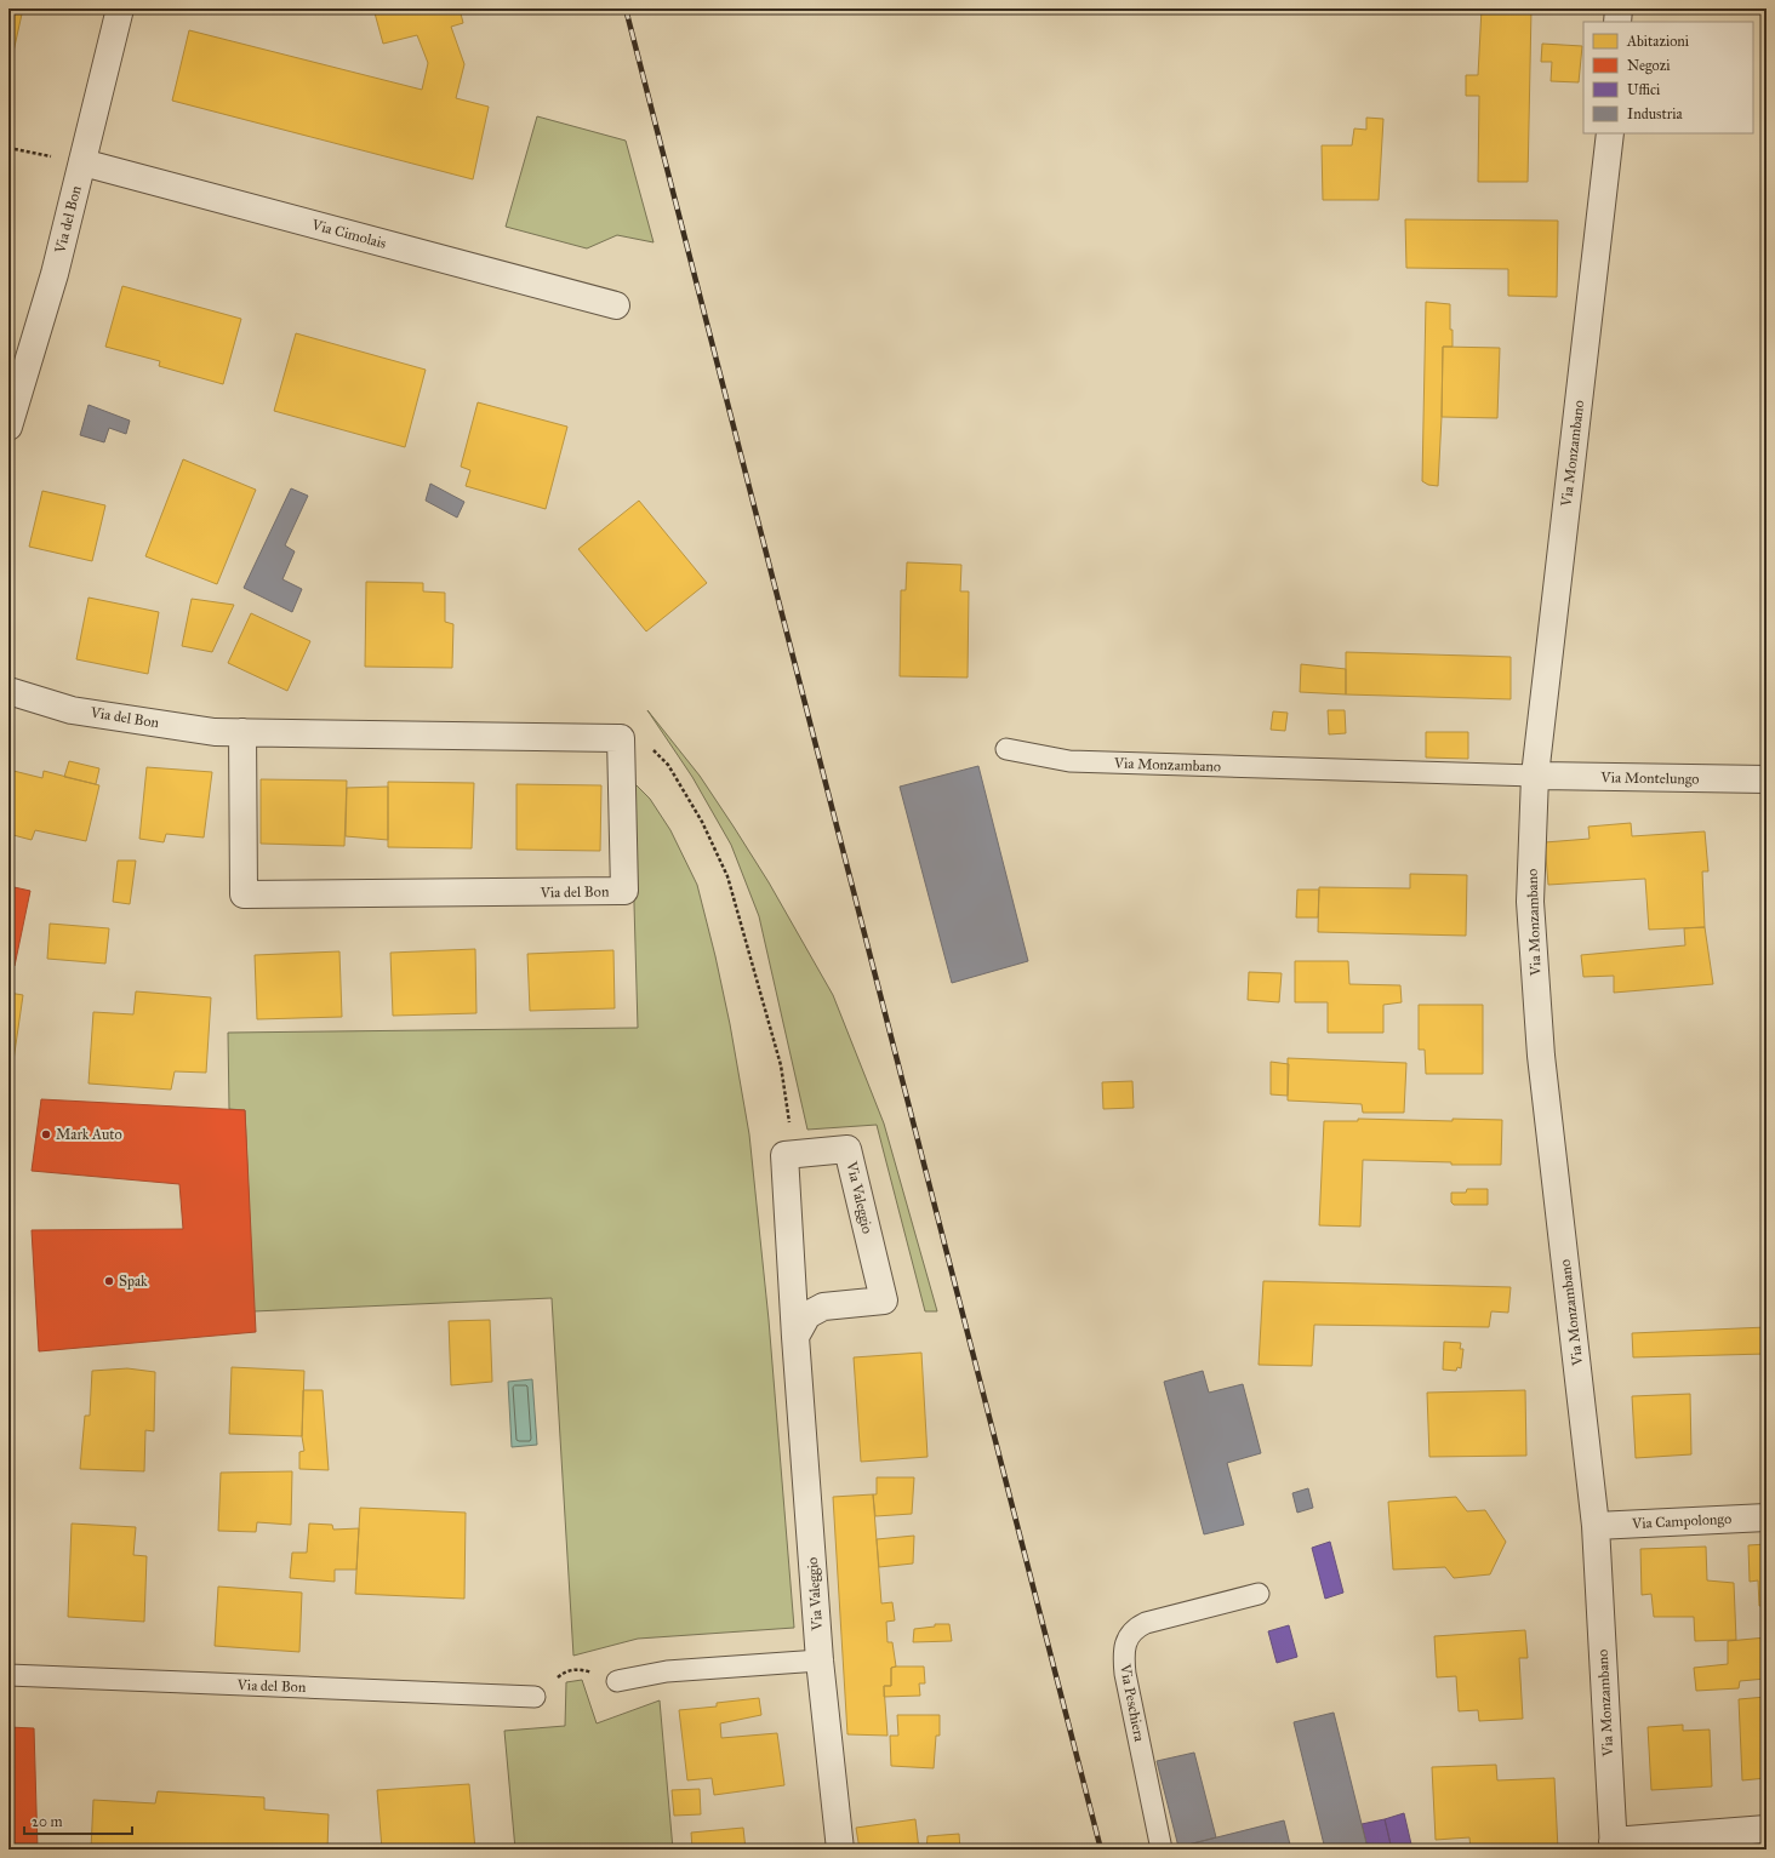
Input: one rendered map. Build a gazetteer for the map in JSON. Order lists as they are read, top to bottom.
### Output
{
  "streets": {
    "street": [
      "Via del Bon",
      "Via Cimolais",
      "Via Monzambano",
      "Via Montelungo",
      "Via Valeggio",
      "Via Campolongo"
    ],
    "lane": ["Via Peschiera"]
  },
  "crossings": [
    ["Via del Bon", "Via Cimolais"],
    ["Via Monzambano", "Via Montelungo"],
    ["Via Monzambano", "Via Campolongo"]
  ],
  "places": ["Mark Auto", "Spak"],
  "legend": [
    "Abitazioni",
    "Negozi",
    "Uffici",
    "Industria"
  ],
  "scale_bar": "20 m"
}
